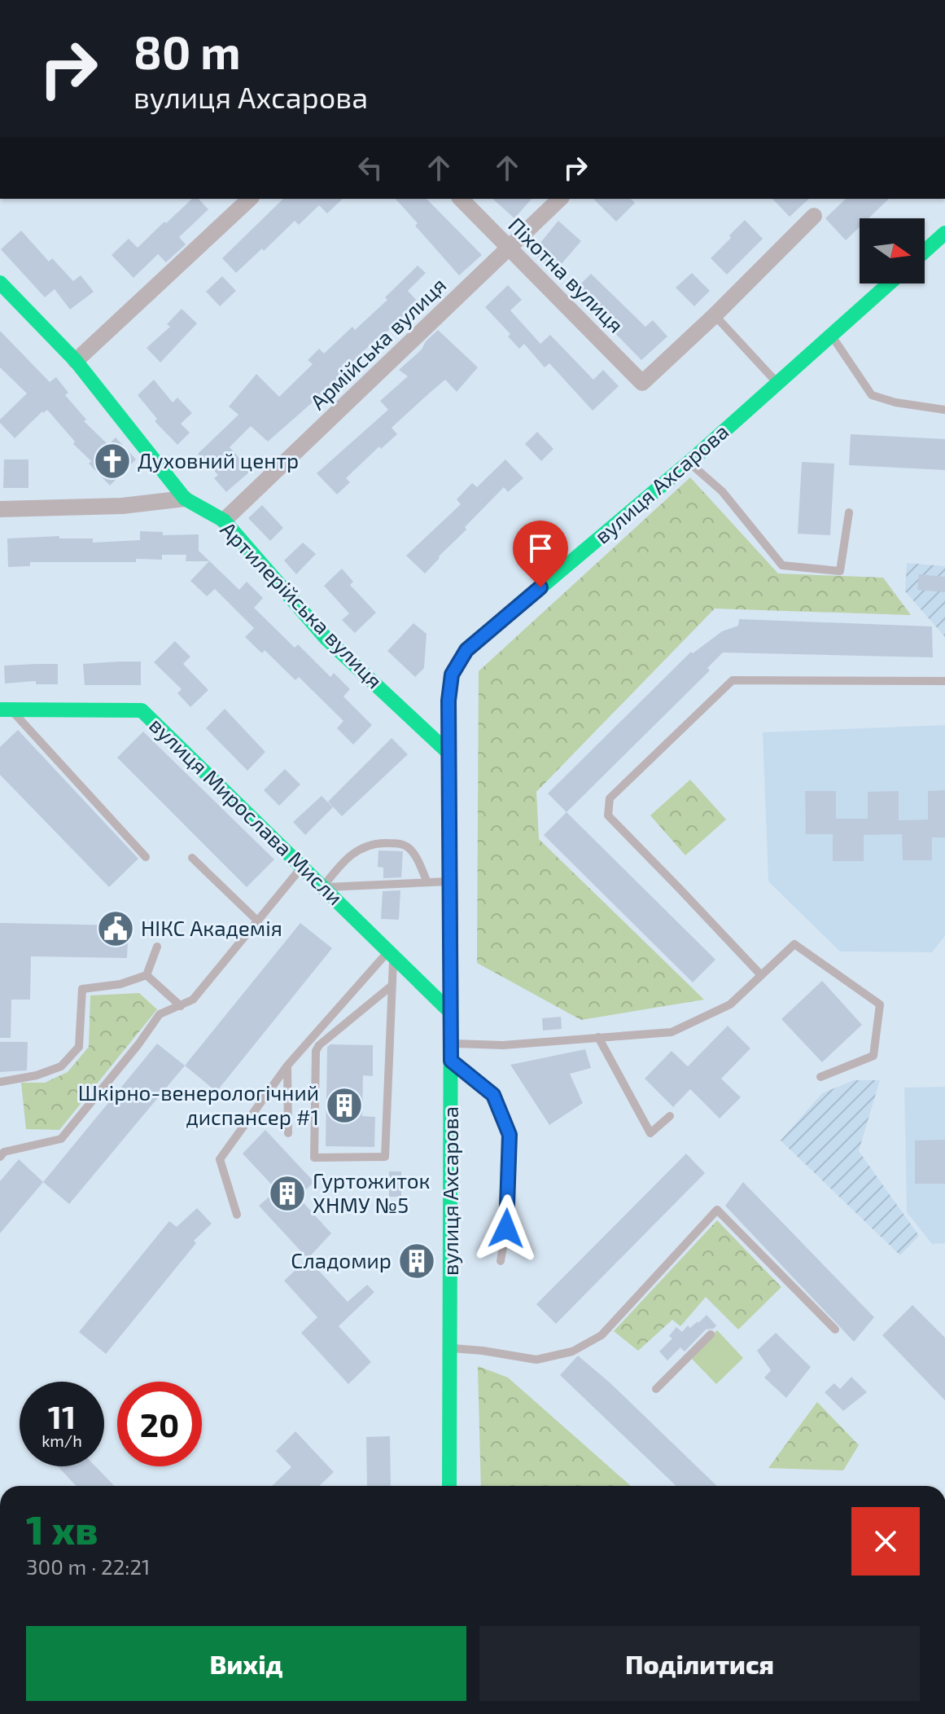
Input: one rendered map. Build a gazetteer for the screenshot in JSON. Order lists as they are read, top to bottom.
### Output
{
  "streets": {
    "street": [
      "Піхотна вулиця",
      "Армійська вулиця",
      "вулиця Ахсарова",
      "Артилерійська вулиця",
      "вулиця Мирослава Мисли"
    ]
  },
  "crossings": [
    ["Піхотна вулиця", "Армійська вулиця"],
    ["Армійська вулиця", "Артилерійська вулиця"],
    ["вулиця Ахсарова", "Артилерійська вулиця"],
    ["вулиця Ахсарова", "вулиця Мирослава Мисли"]
  ],
  "places": {
    "church": ["Духовний центр"],
    "public building": ["НІКС Академія"],
    "building": ["Шкірно-венерологічний диспансер #1", "Гуртожиток ХНМУ №5", "Сладомир"]
  },
  "north": "right",
  "page": {
    "turn": ["80 m", "вулиця Ахсарова"],
    "speed": "11 km/h",
    "limit": "20",
    "heading": ["1 хв", "300 m · 22:21"],
    "buttons": ["Вихід", "Поділитися"]
  }
}
